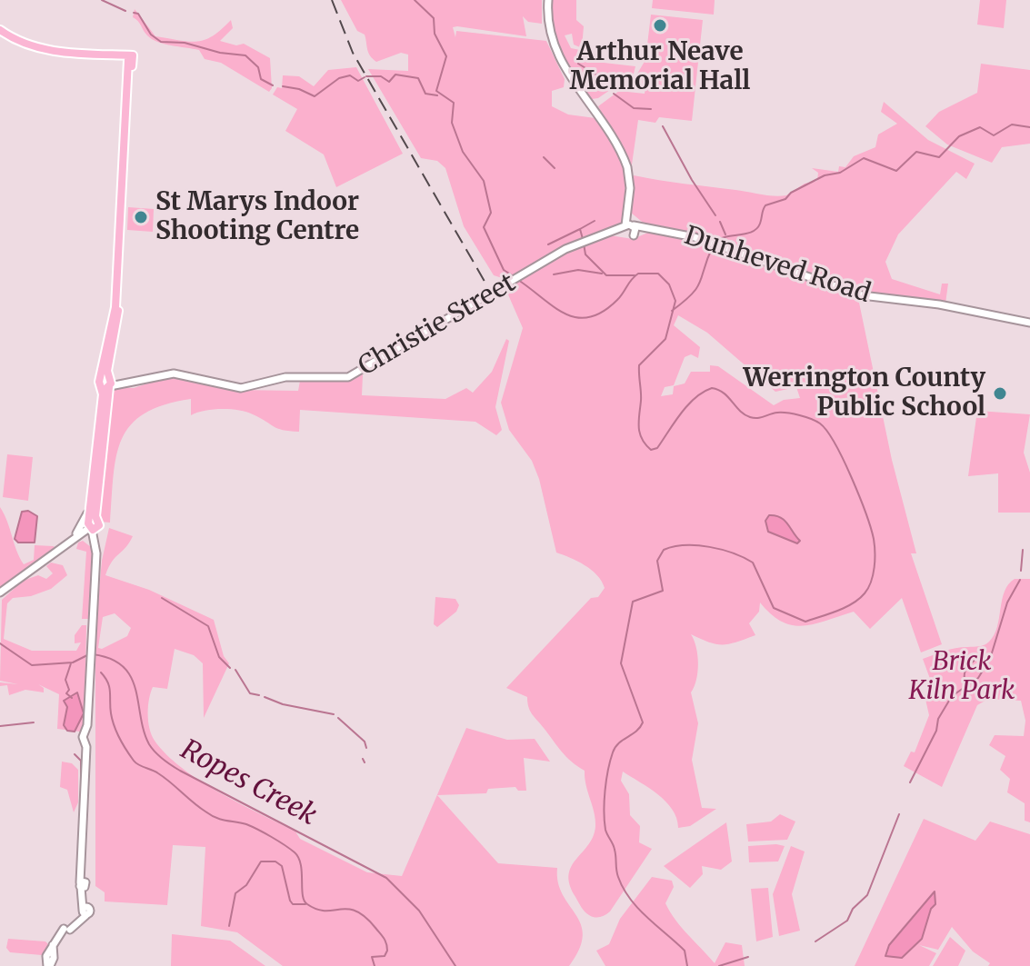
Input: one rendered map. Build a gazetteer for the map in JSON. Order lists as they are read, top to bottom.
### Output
{
  "streets": {
    "main road": ["Dunheved Road", "Christie Street"]
  },
  "crossings": [
    ["Dunheved Road", "Christie Street"]
  ],
  "water": ["Ropes Creek"],
  "parks": ["Brick Kiln Park"],
  "places": ["Arthur Neave Memorial Hall", "St Marys Indoor Shooting Centre", "Werrington County Public School"]
}
